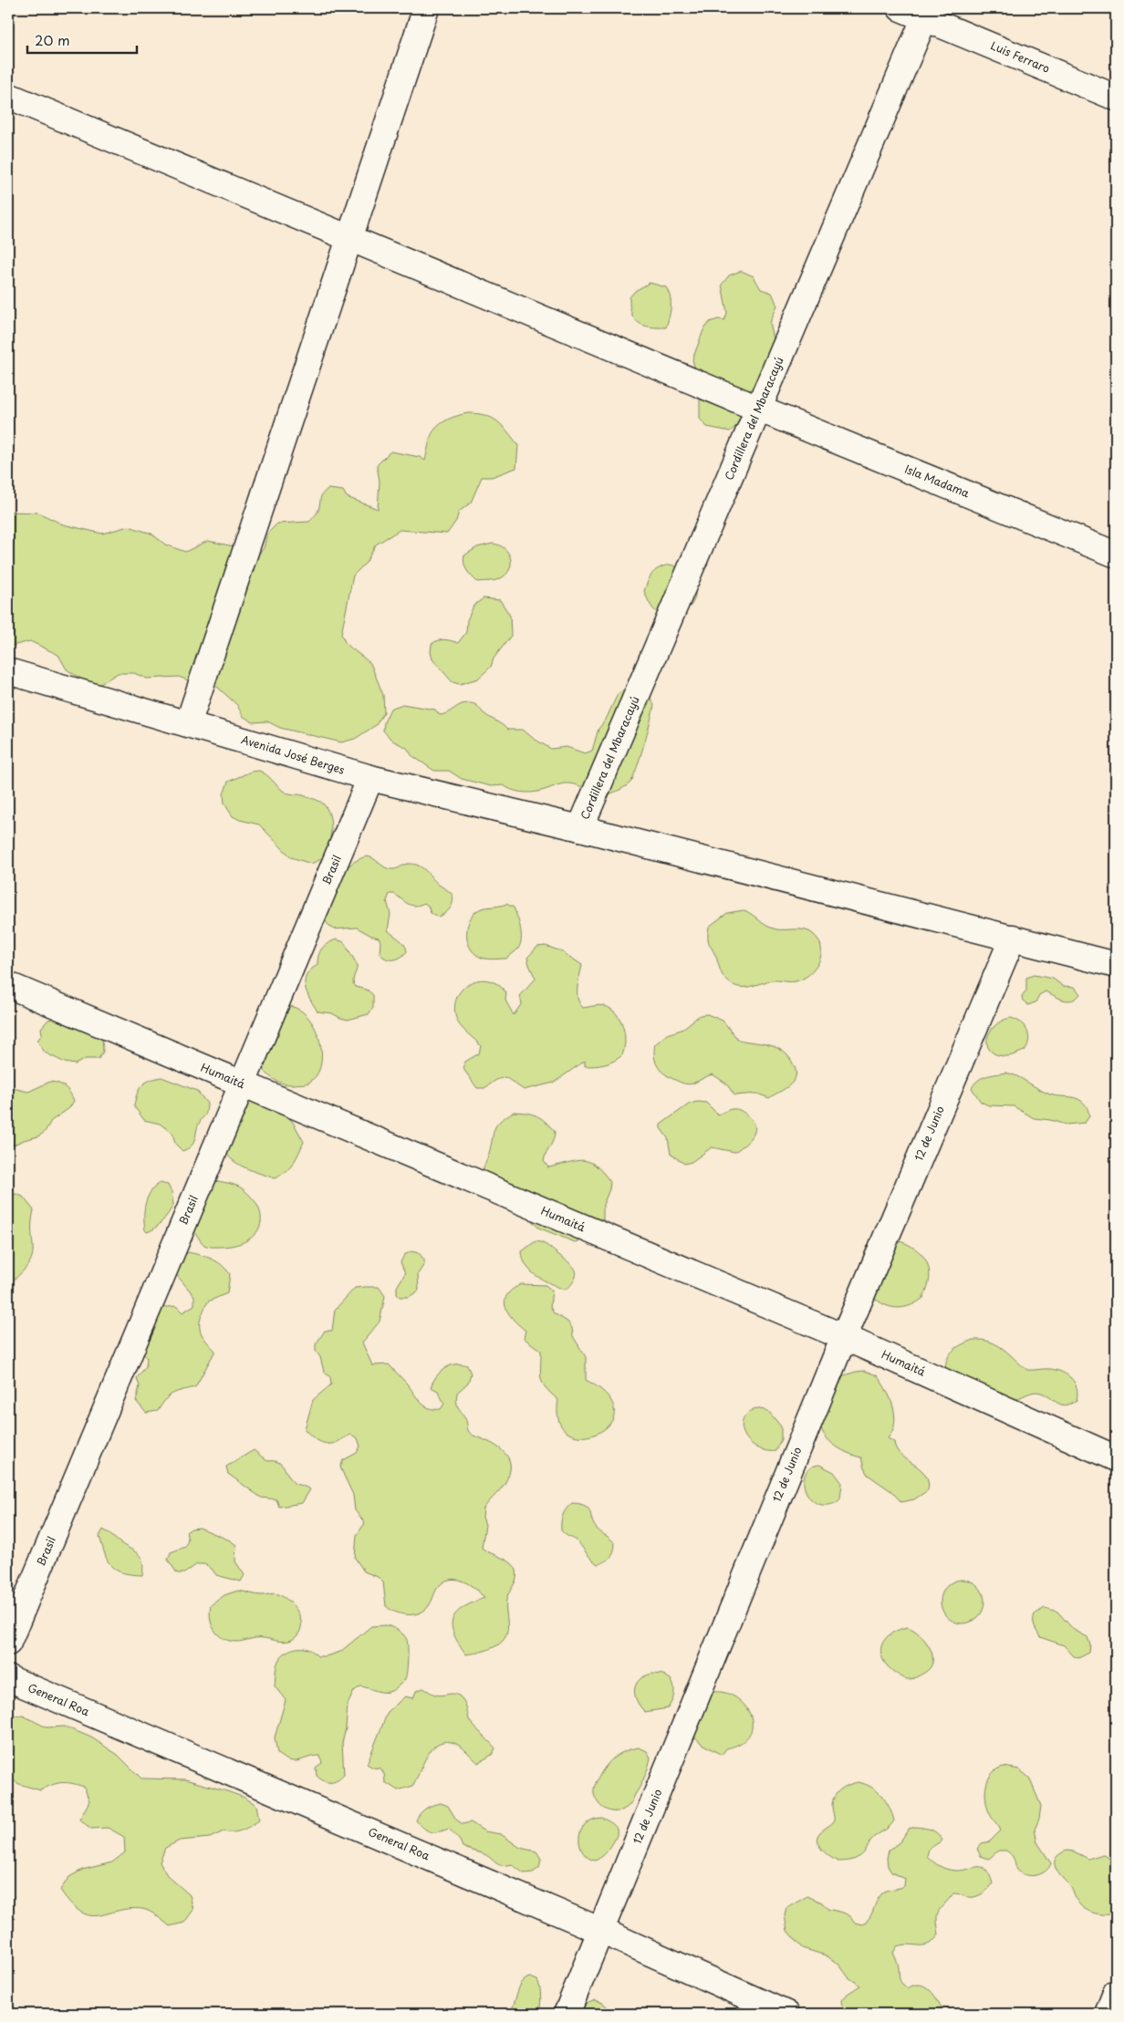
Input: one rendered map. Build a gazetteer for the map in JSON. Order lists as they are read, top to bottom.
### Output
{
  "streets": {
    "street": [
      "Luis Ferraro",
      "Cordillera del Mbaracayú",
      "Isla Madama",
      "Avenida José Berges",
      "Brasil",
      "Humaitá",
      "12 de Junio",
      "General Roa"
    ]
  },
  "crossings": [
    ["Luis Ferraro", "Cordillera del Mbaracayú"],
    ["Cordillera del Mbaracayú", "Isla Madama"],
    ["Cordillera del Mbaracayú", "Avenida José Berges"],
    ["Avenida José Berges", "Brasil"],
    ["Avenida José Berges", "12 de Junio"],
    ["Brasil", "Humaitá"],
    ["Humaitá", "12 de Junio"],
    ["12 de Junio", "General Roa"]
  ],
  "scale_bar": "20 m"
}
